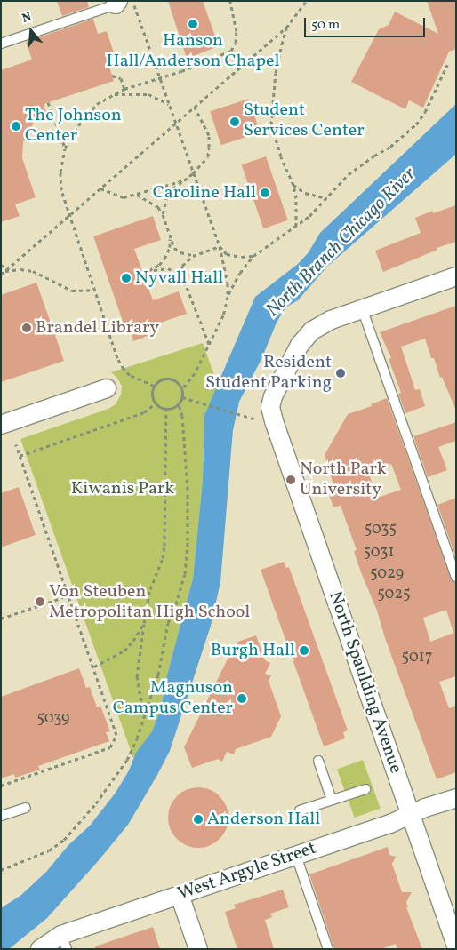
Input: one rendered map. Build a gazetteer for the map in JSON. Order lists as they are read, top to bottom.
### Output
{
  "streets": {
    "street": ["North Spaulding Avenue", "West Argyle Street"]
  },
  "crossings": [
    ["North Spaulding Avenue", "West Argyle Street"]
  ],
  "water": ["North Branch Chicago River"],
  "parks": ["Kiwanis Park"],
  "places": [
    "Hanson Hall/Anderson Chapel",
    "Student Services Center",
    "The Johnson Center",
    "Caroline Hall",
    "Nyvall Hall",
    "Brandel Library",
    "Resident Student Parking",
    "North Park University",
    "Von Steuben Metropolitan High School",
    "Burgh Hall",
    "Magnuson Campus Center",
    "Anderson Hall"
  ],
  "house_numbers": [
    "5035",
    "5031",
    "5029",
    "5025",
    "5017",
    "5039"
  ],
  "scale_bar": "50 m",
  "north": "top"
}
